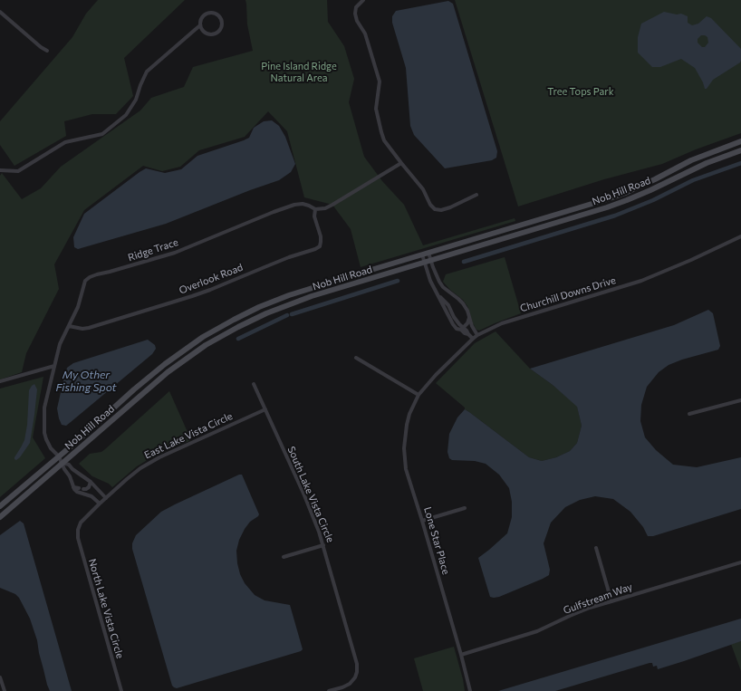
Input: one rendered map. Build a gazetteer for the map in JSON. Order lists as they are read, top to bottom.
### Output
{
  "streets": {
    "main road": ["Nob Hill Road"],
    "street": [
      "Ridge Trace",
      "Overlook Road",
      "Churchill Downs Drive",
      "East Lake Vista Circle",
      "South Lake Vista Circle",
      "Lone Star Place",
      "Gulfstream Way",
      "North Lake Vista Circle"
    ]
  },
  "crossings": [
    ["Nob Hill Road", "Ridge Trace"],
    ["Ridge Trace", "Overlook Road"],
    ["Churchill Downs Drive", "Lone Star Place"],
    ["East Lake Vista Circle", "South Lake Vista Circle"],
    ["East Lake Vista Circle", "North Lake Vista Circle"],
    ["Lone Star Place", "Gulfstream Way"]
  ],
  "water": ["My Other Fishing Spot"],
  "parks": ["Pine Island Ridge Natural Area", "Tree Tops Park"]
}
